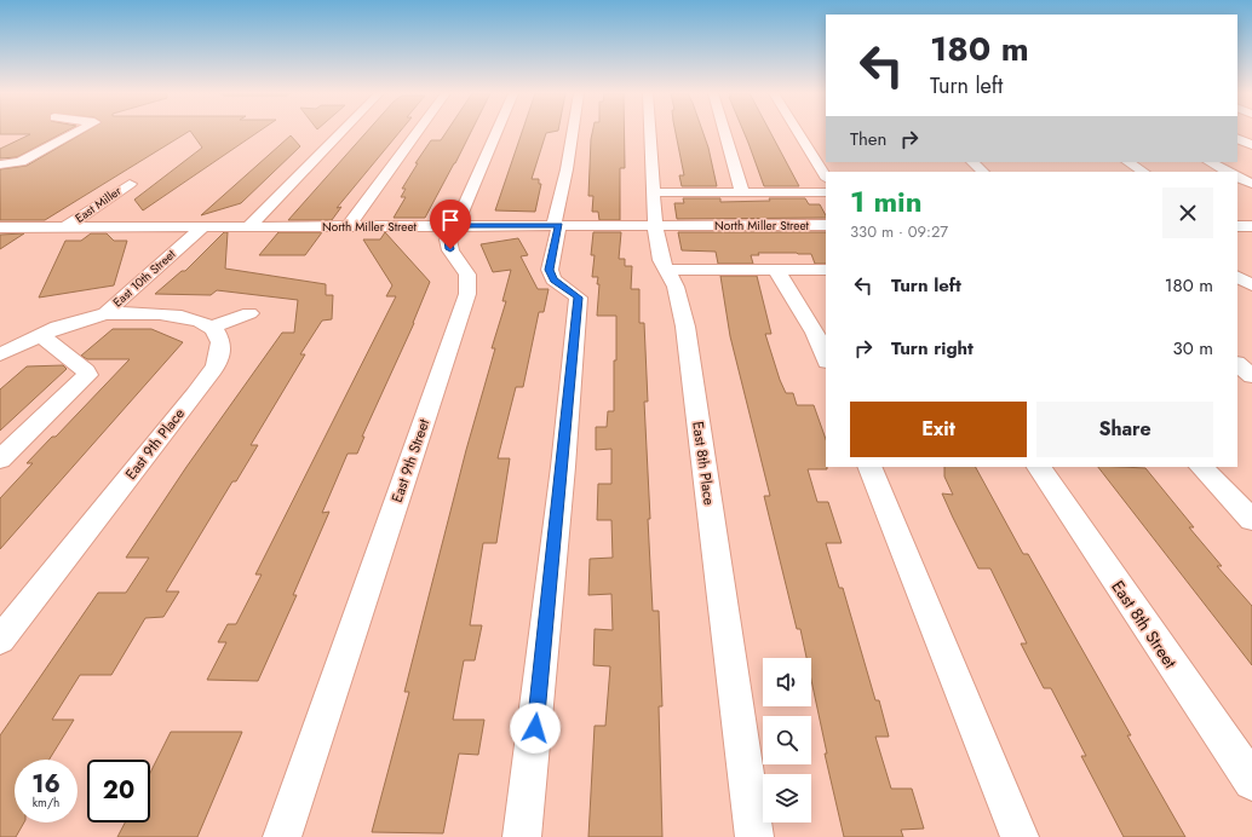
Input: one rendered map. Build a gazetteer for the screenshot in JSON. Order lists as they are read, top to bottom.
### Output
{
  "streets": {
    "street": [
      "East Miller",
      "North Miller Street",
      "East 10th Street",
      "East 9th Place",
      "East 9th Street",
      "East 8th Place",
      "East 8th Street"
    ]
  },
  "crossings": [
    ["East Miller", "North Miller Street"],
    ["North Miller Street", "East 10th Street"],
    ["North Miller Street", "East 9th Street"],
    ["North Miller Street", "East 8th Place"]
  ],
  "page": {
    "turn": ["180 m", "Turn left"],
    "then": "Then",
    "heading": ["1 min", "330 m · 09:27"],
    "list": [
      {
        "name": "Turn left",
        "value": "180 m"
      },
      {
        "name": "Turn right",
        "value": "30 m"
      }
    ],
    "buttons": ["Exit", "Share"],
    "speed": "16 km/h",
    "limit": "20"
  }
}
